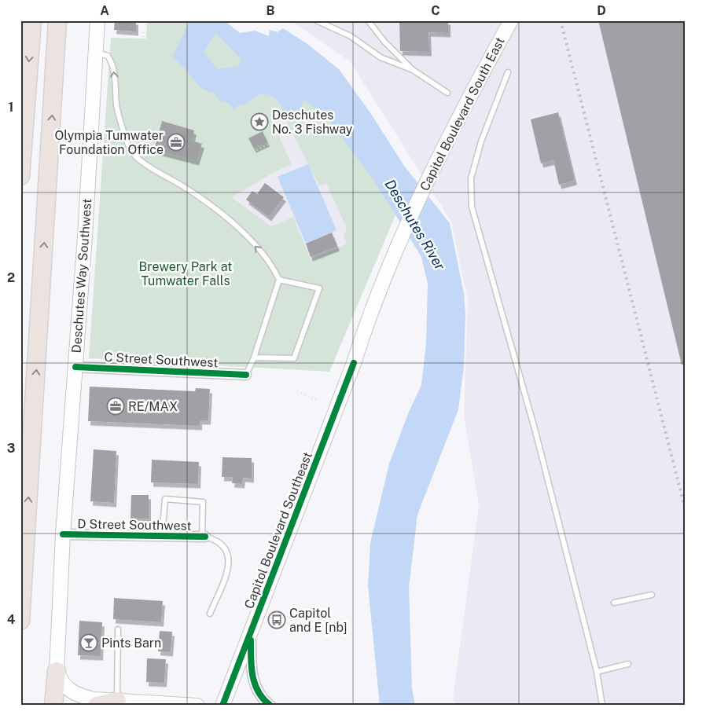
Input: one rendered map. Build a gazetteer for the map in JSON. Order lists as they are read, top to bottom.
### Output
{
  "streets": {
    "main road": ["Capitol Boulevard South East", "Deschutes Way Southwest", "Capitol Boulevard Southeast"],
    "street": ["C Street Southwest", "D Street Southwest"]
  },
  "crossings": [
    ["Capitol Boulevard South East", "Capitol Boulevard Southeast"],
    ["Deschutes Way Southwest", "C Street Southwest"],
    ["Deschutes Way Southwest", "D Street Southwest"]
  ],
  "water": ["Deschutes River"],
  "parks": ["Brewery Park at Tumwater Falls"],
  "places": {
    "place": ["Deschutes No. 3 Fishway"],
    "office": ["Olympia Tumwater Foundation Office", "RE/MAX"],
    "bus stop": ["Capitol and E [nb]"],
    "bar": ["Pints Barn"]
  },
  "grid": {
    "columns": [
      "A",
      "B",
      "C",
      "D"
    ],
    "rows": [
      "1",
      "2",
      "3",
      "4"
    ]
  }
}
